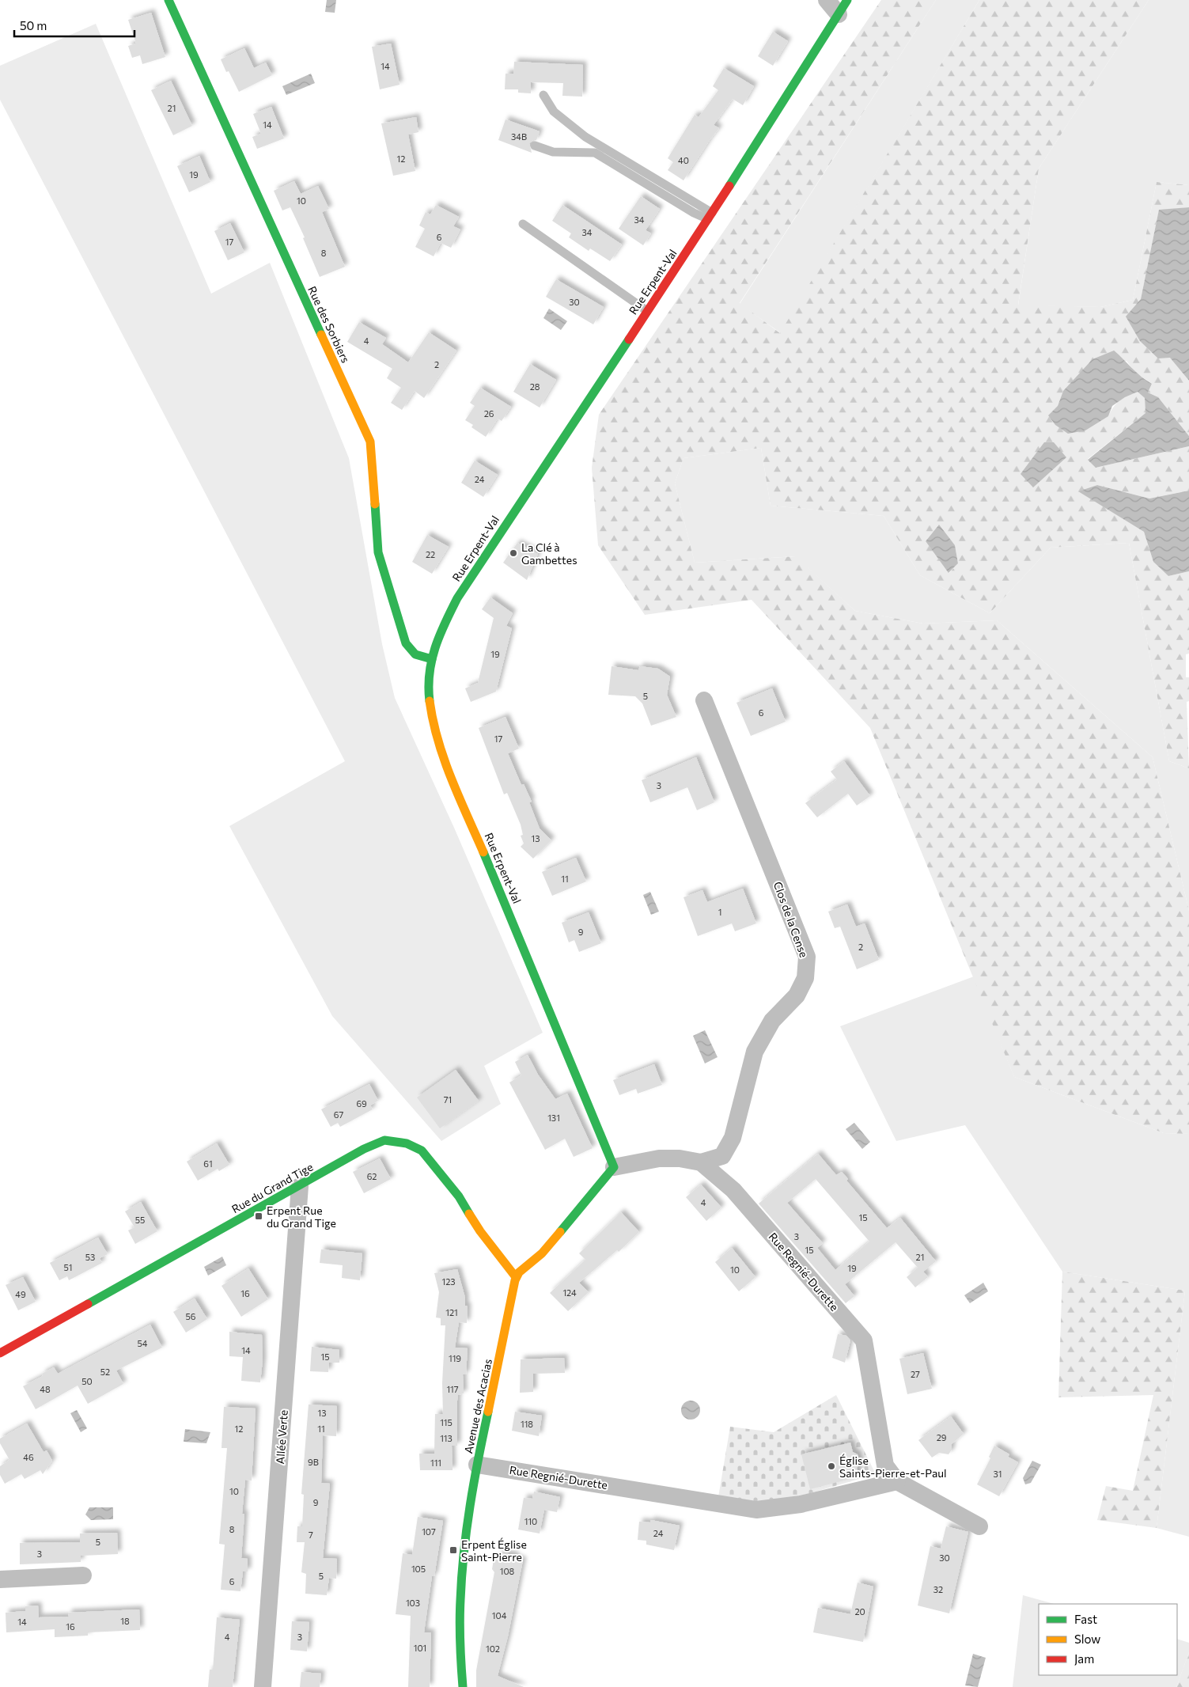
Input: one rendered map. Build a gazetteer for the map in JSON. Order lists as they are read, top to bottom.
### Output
{
  "streets": {
    "street": [
      "Rue Erpent-Val",
      "Rue des Sorbiers",
      "Clos de la Cense",
      "Rue du Grand Tige",
      "Rue Regnié-Durette",
      "Avenue des Acacias",
      "Allée Verte"
    ]
  },
  "crossings": [
    ["Rue Erpent-Val", "Rue des Sorbiers"],
    ["Rue Erpent-Val", "Rue Regnié-Durette"],
    ["Clos de la Cense", "Rue Regnié-Durette"],
    ["Rue du Grand Tige", "Avenue des Acacias"],
    ["Rue du Grand Tige", "Allée Verte"],
    ["Rue Regnié-Durette", "Avenue des Acacias"]
  ],
  "places": {
    "other": ["La Clé à Gambettes", "Église Saints-Pierre-et-Paul"],
    "transit": ["Erpent Rue du Grand Tige", "Erpent Église Saint-Pierre"]
  },
  "house_numbers": [
    "14",
    "21",
    "14",
    "34B",
    "12",
    "40",
    "19",
    "10",
    "34",
    "34",
    "6",
    "17",
    "8",
    "30",
    "4",
    "2",
    "28",
    "26",
    "24",
    "22",
    "19",
    "5",
    "6",
    "17",
    "3",
    "13",
    "11",
    "1",
    "9",
    "2",
    "71",
    "69",
    "67",
    "131",
    "61",
    "62",
    "4",
    "15",
    "55",
    "3",
    "15",
    "53",
    "21",
    "51",
    "19",
    "10",
    "123",
    "124",
    "16",
    "49",
    "121",
    "56",
    "54",
    "14",
    "15",
    "119",
    "52",
    "27",
    "50",
    "48",
    "117",
    "13",
    "115",
    "118",
    "12",
    "11",
    "29",
    "113",
    "46",
    "9B",
    "111",
    "31",
    "10",
    "9",
    "110",
    "8",
    "107",
    "24",
    "7",
    "5",
    "3",
    "30",
    "105",
    "108",
    "5",
    "6",
    "32",
    "103",
    "20",
    "104",
    "18",
    "14",
    "16",
    "4",
    "3",
    "101",
    "102"
  ],
  "legend": ["Fast", "Slow", "Jam"],
  "scale_bar": "50 m"
}
